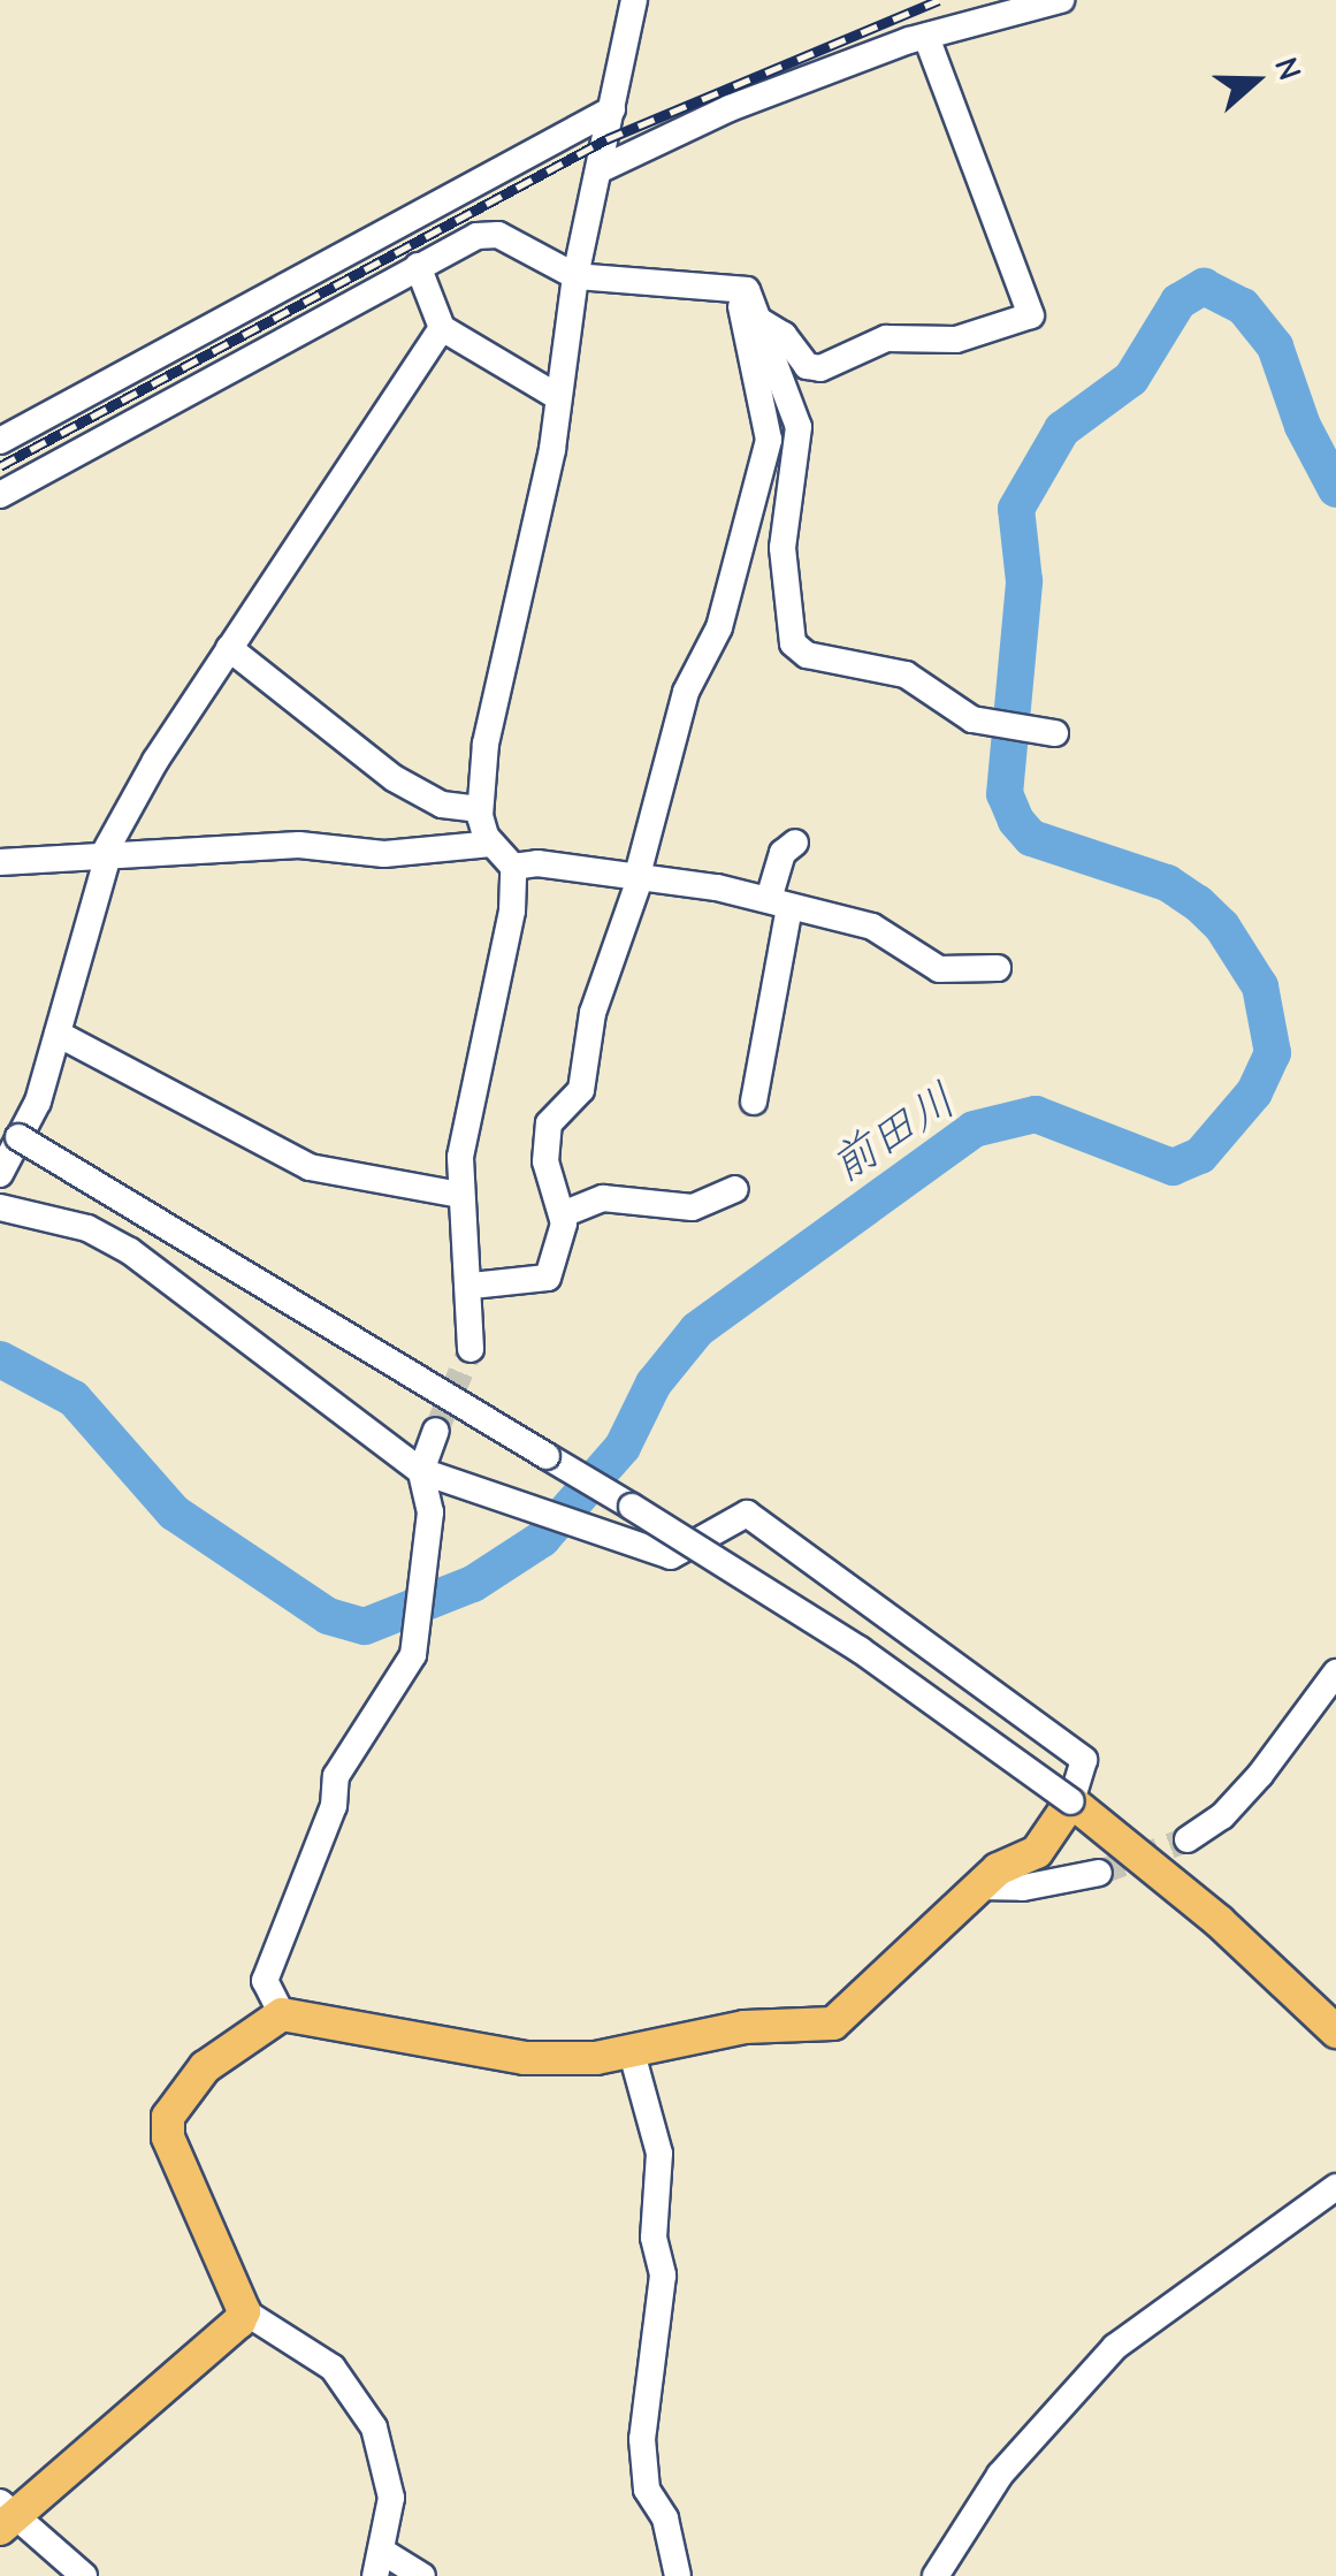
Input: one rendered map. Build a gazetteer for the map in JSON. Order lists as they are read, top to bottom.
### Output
{
  "water": ["前田川"],
  "north": "right"
}
